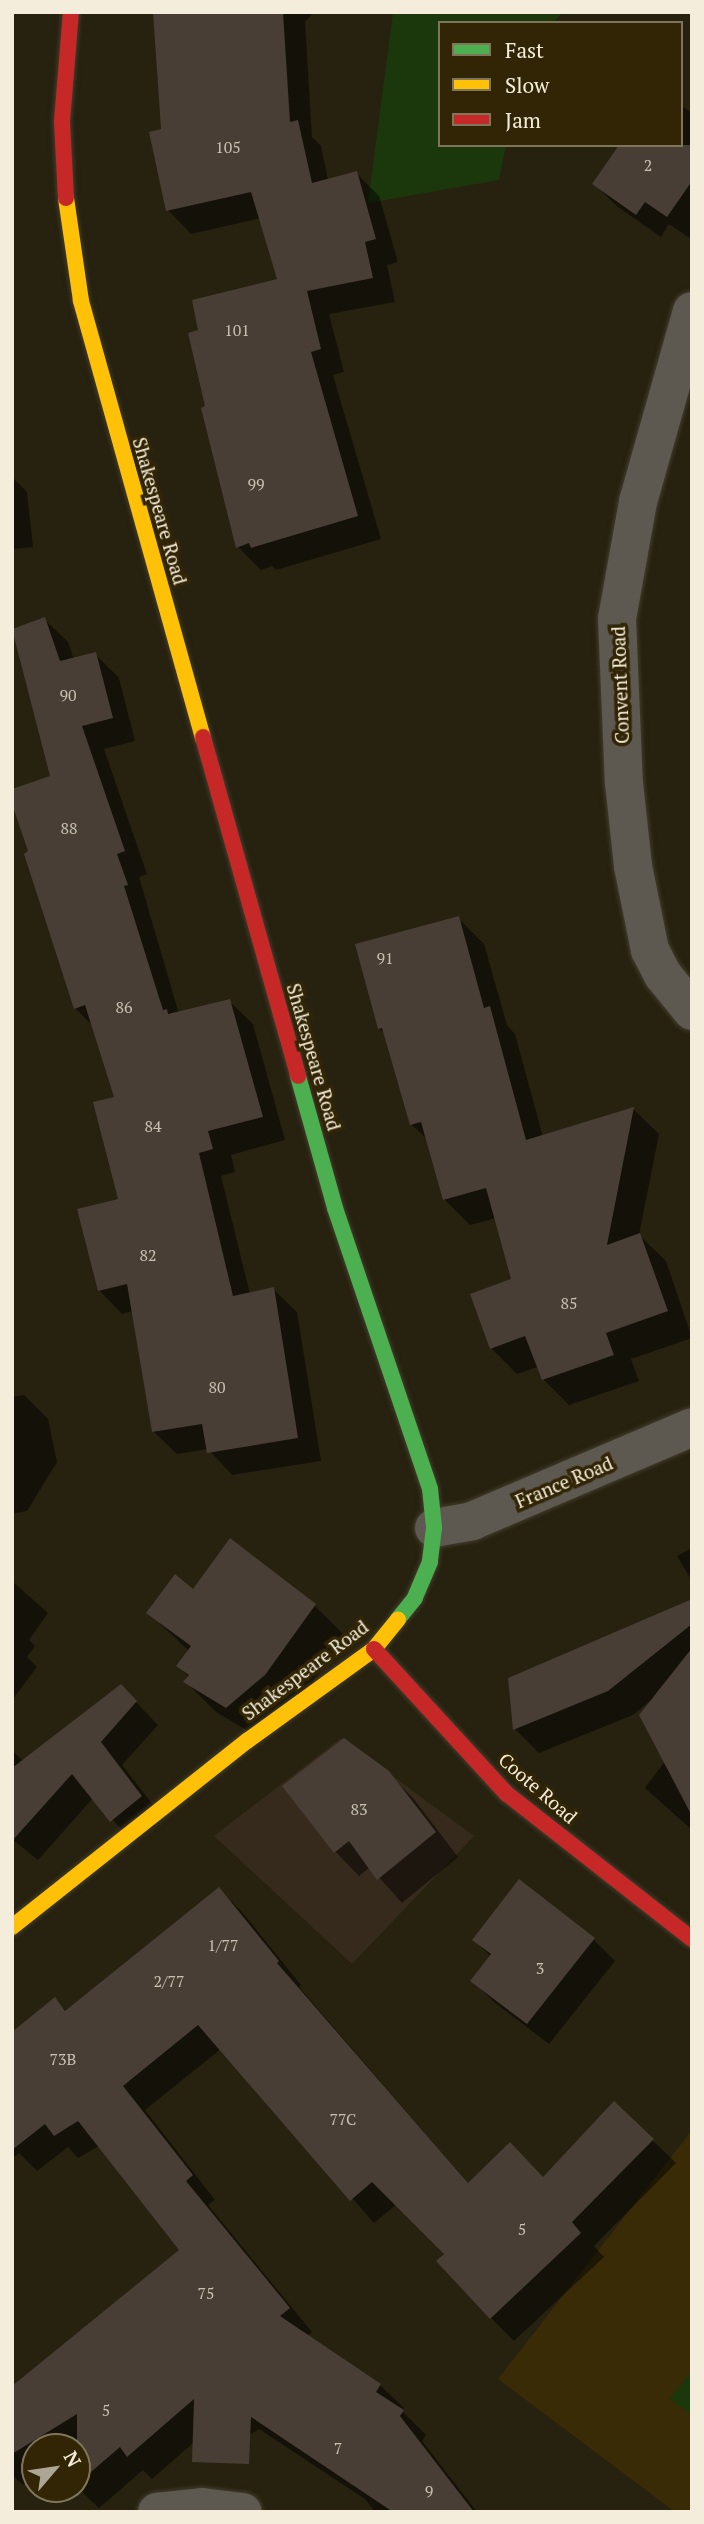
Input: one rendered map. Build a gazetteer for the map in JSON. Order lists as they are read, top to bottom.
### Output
{
  "streets": {
    "street": [
      "Shakespeare Road",
      "Convent Road",
      "France Road",
      "Coote Road"
    ]
  },
  "crossings": [
    ["Shakespeare Road", "France Road"],
    ["Shakespeare Road", "Coote Road"]
  ],
  "house_numbers": [
    "105",
    "2",
    "101",
    "99",
    "90",
    "88",
    "91",
    "86",
    "84",
    "82",
    "85",
    "80",
    "83",
    "1/77",
    "3",
    "2/77",
    "73B",
    "77C",
    "5",
    "75",
    "5",
    "7",
    "9"
  ],
  "legend": ["Fast", "Slow", "Jam"],
  "north": "top right"
}
